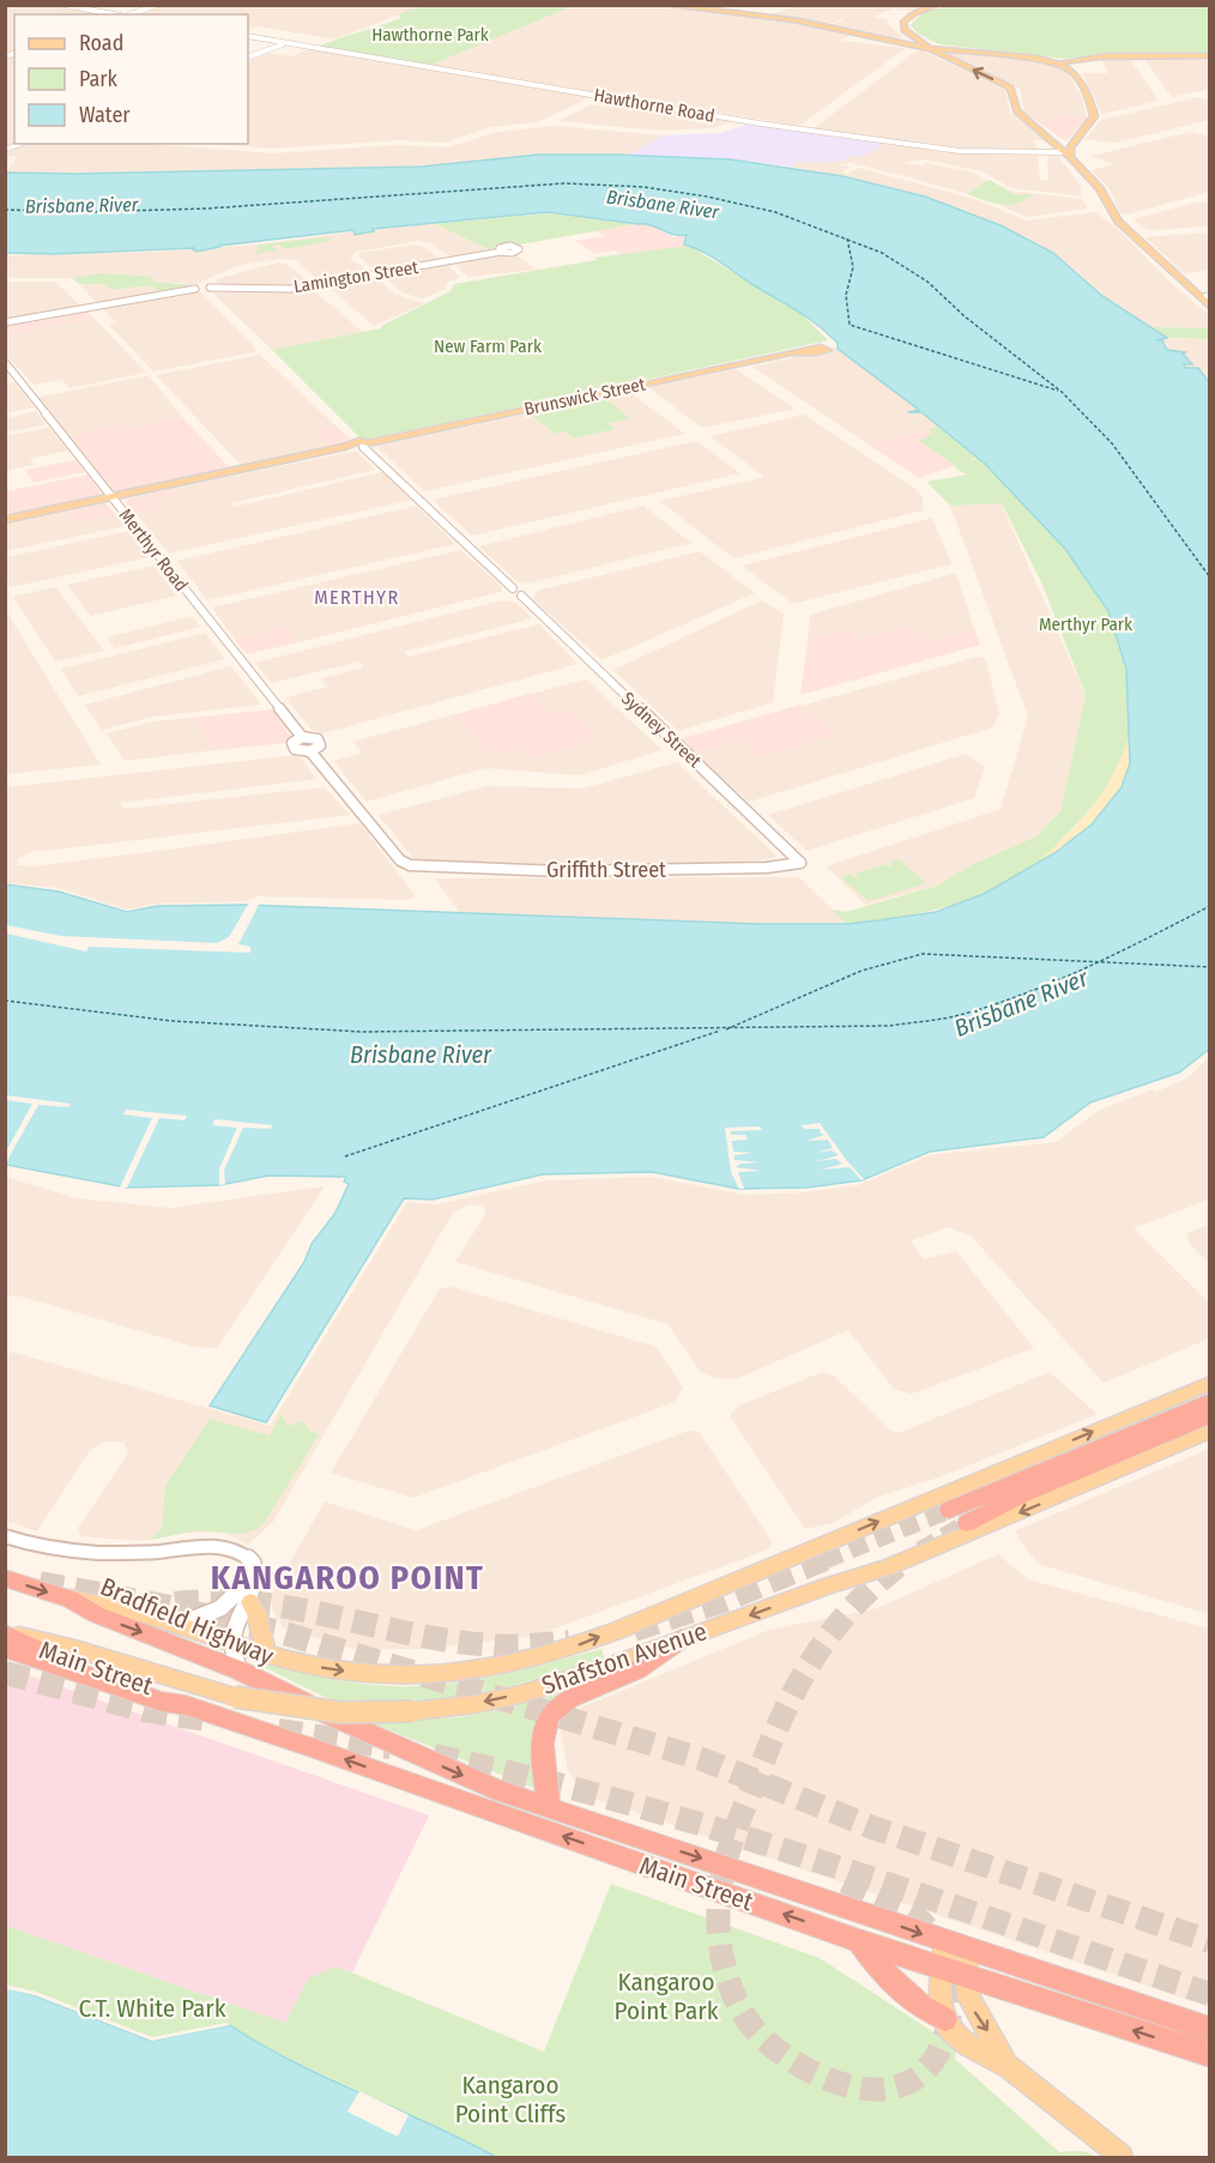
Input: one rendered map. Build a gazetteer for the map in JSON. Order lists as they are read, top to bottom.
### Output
{
  "streets": {
    "highway": ["Bradfield Highway", "Main Street"],
    "main road": ["Brunswick Street", "Shafston Avenue"],
    "street": [
      "Hawthorne Road",
      "Lamington Street",
      "Merthyr Road",
      "Sydney Street",
      "Griffith Street"
    ]
  },
  "crossings": [
    ["Brunswick Street", "Merthyr Road"],
    ["Brunswick Street", "Sydney Street"],
    ["Merthyr Road", "Griffith Street"],
    ["Sydney Street", "Griffith Street"],
    ["Bradfield Highway", "Shafston Avenue"],
    ["Bradfield Highway", "Main Street"],
    ["Shafston Avenue", "Main Street"]
  ],
  "one_way": ["Bradfield Highway"],
  "districts": ["MERTHYR", "KANGAROO POINT"],
  "water": ["Brisbane River"],
  "parks": [
    "Hawthorne Park",
    "New Farm Park",
    "Merthyr Park",
    "Kangaroo Point Park",
    "C.T. White Park",
    "Kangaroo Point Cliffs"
  ],
  "legend": ["Road", "Park", "Water"]
}
